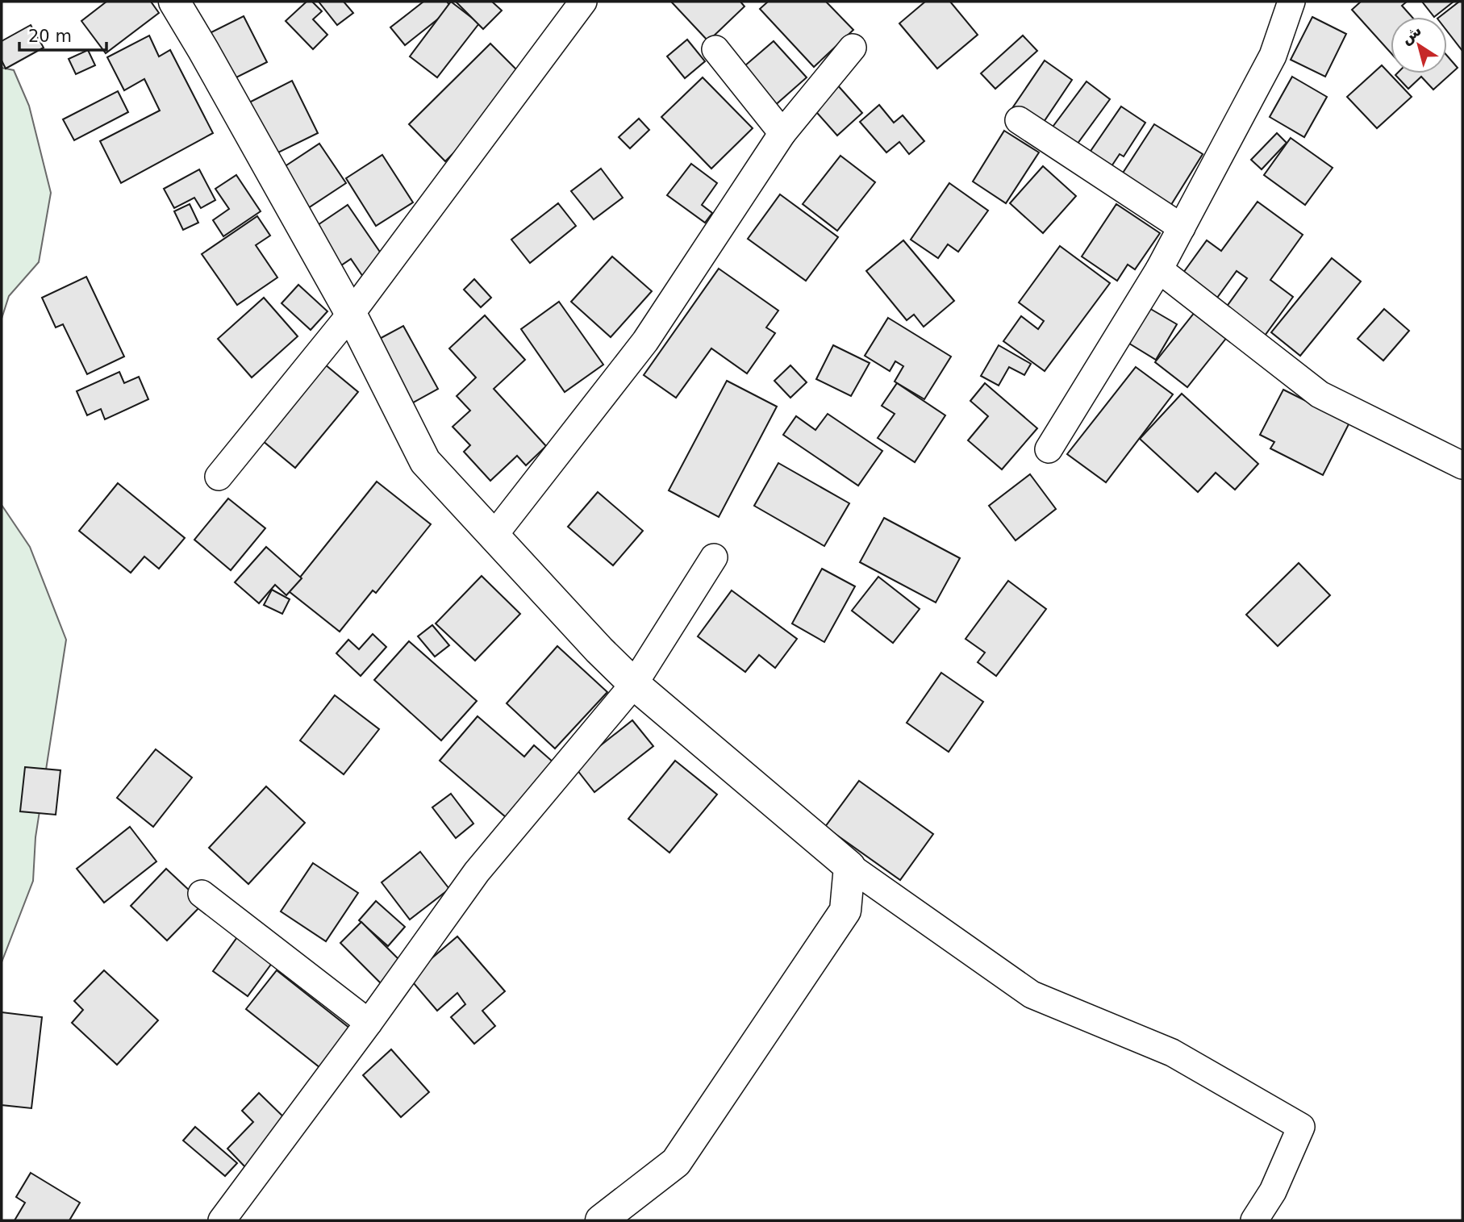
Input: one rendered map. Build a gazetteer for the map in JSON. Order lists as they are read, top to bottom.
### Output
{
  "scale_bar": "20 m",
  "north": "top left"
}
